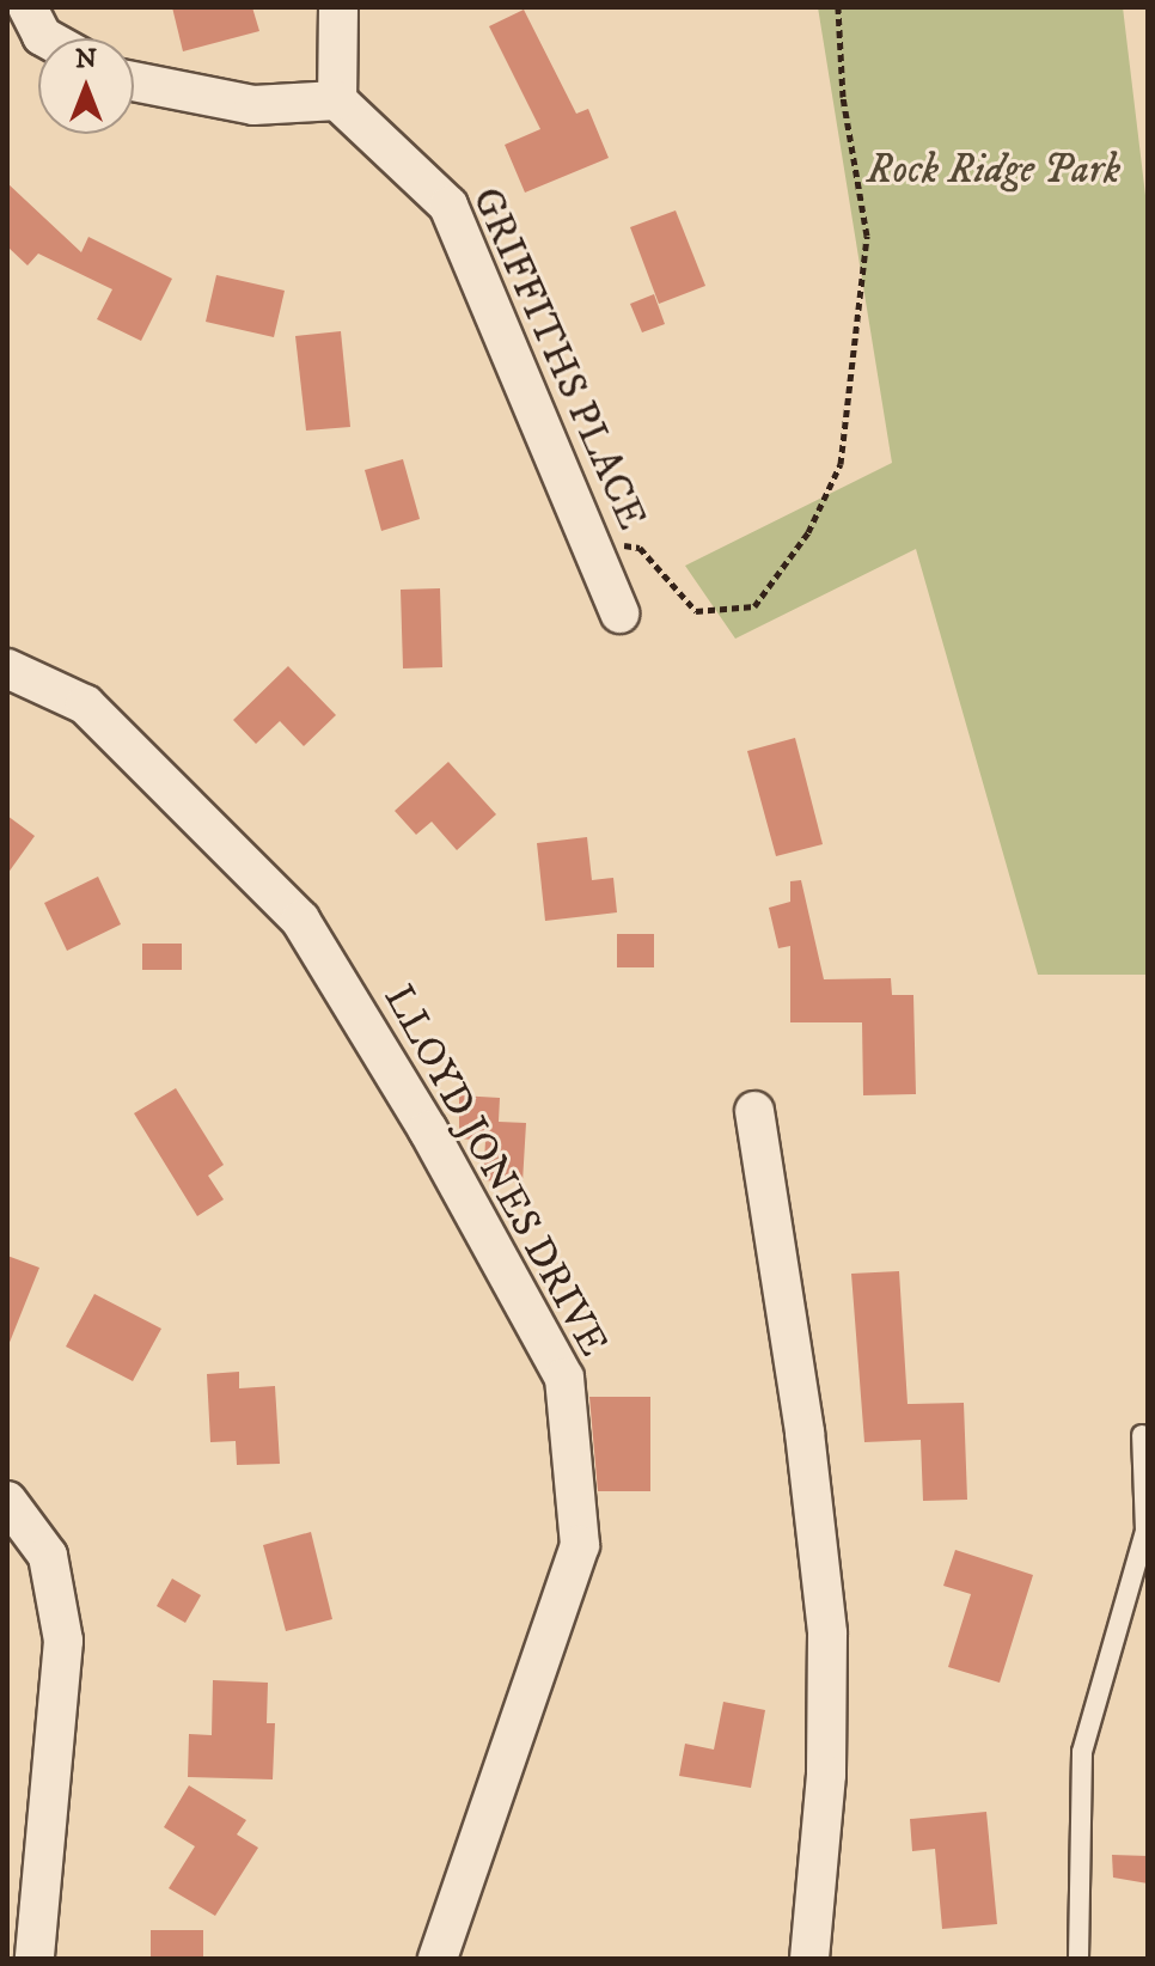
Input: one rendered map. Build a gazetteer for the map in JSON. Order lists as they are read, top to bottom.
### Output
{
  "streets": {
    "street": ["GRIFFITHS PLACE", "LLOYD JONES DRIVE"]
  },
  "parks": ["Rock Ridge Park"],
  "north": "top"
}
